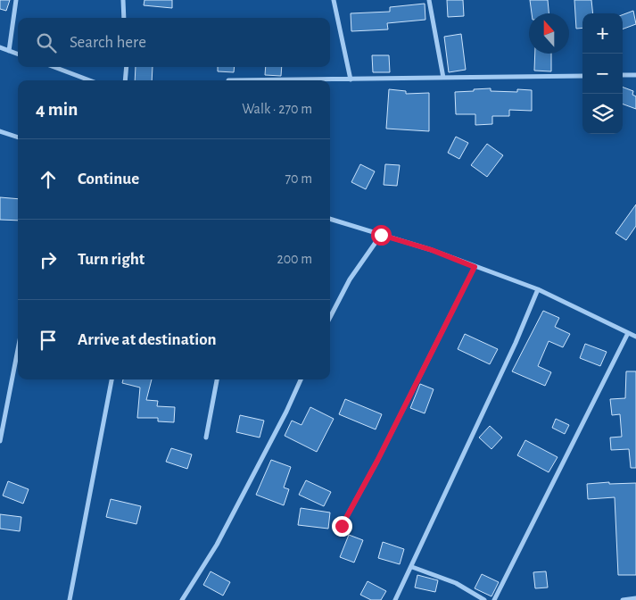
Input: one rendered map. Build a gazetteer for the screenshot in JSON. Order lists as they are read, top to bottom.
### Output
{
  "north": "top",
  "page": {
    "map_buttons": ["+", "−"],
    "search": "Search here",
    "heading": ["4 min", "Walk · 270 m"],
    "list": [
      ["Continue", "70 m"],
      ["Turn right", "200 m"],
      "Arrive at destination"
    ]
  }
}
